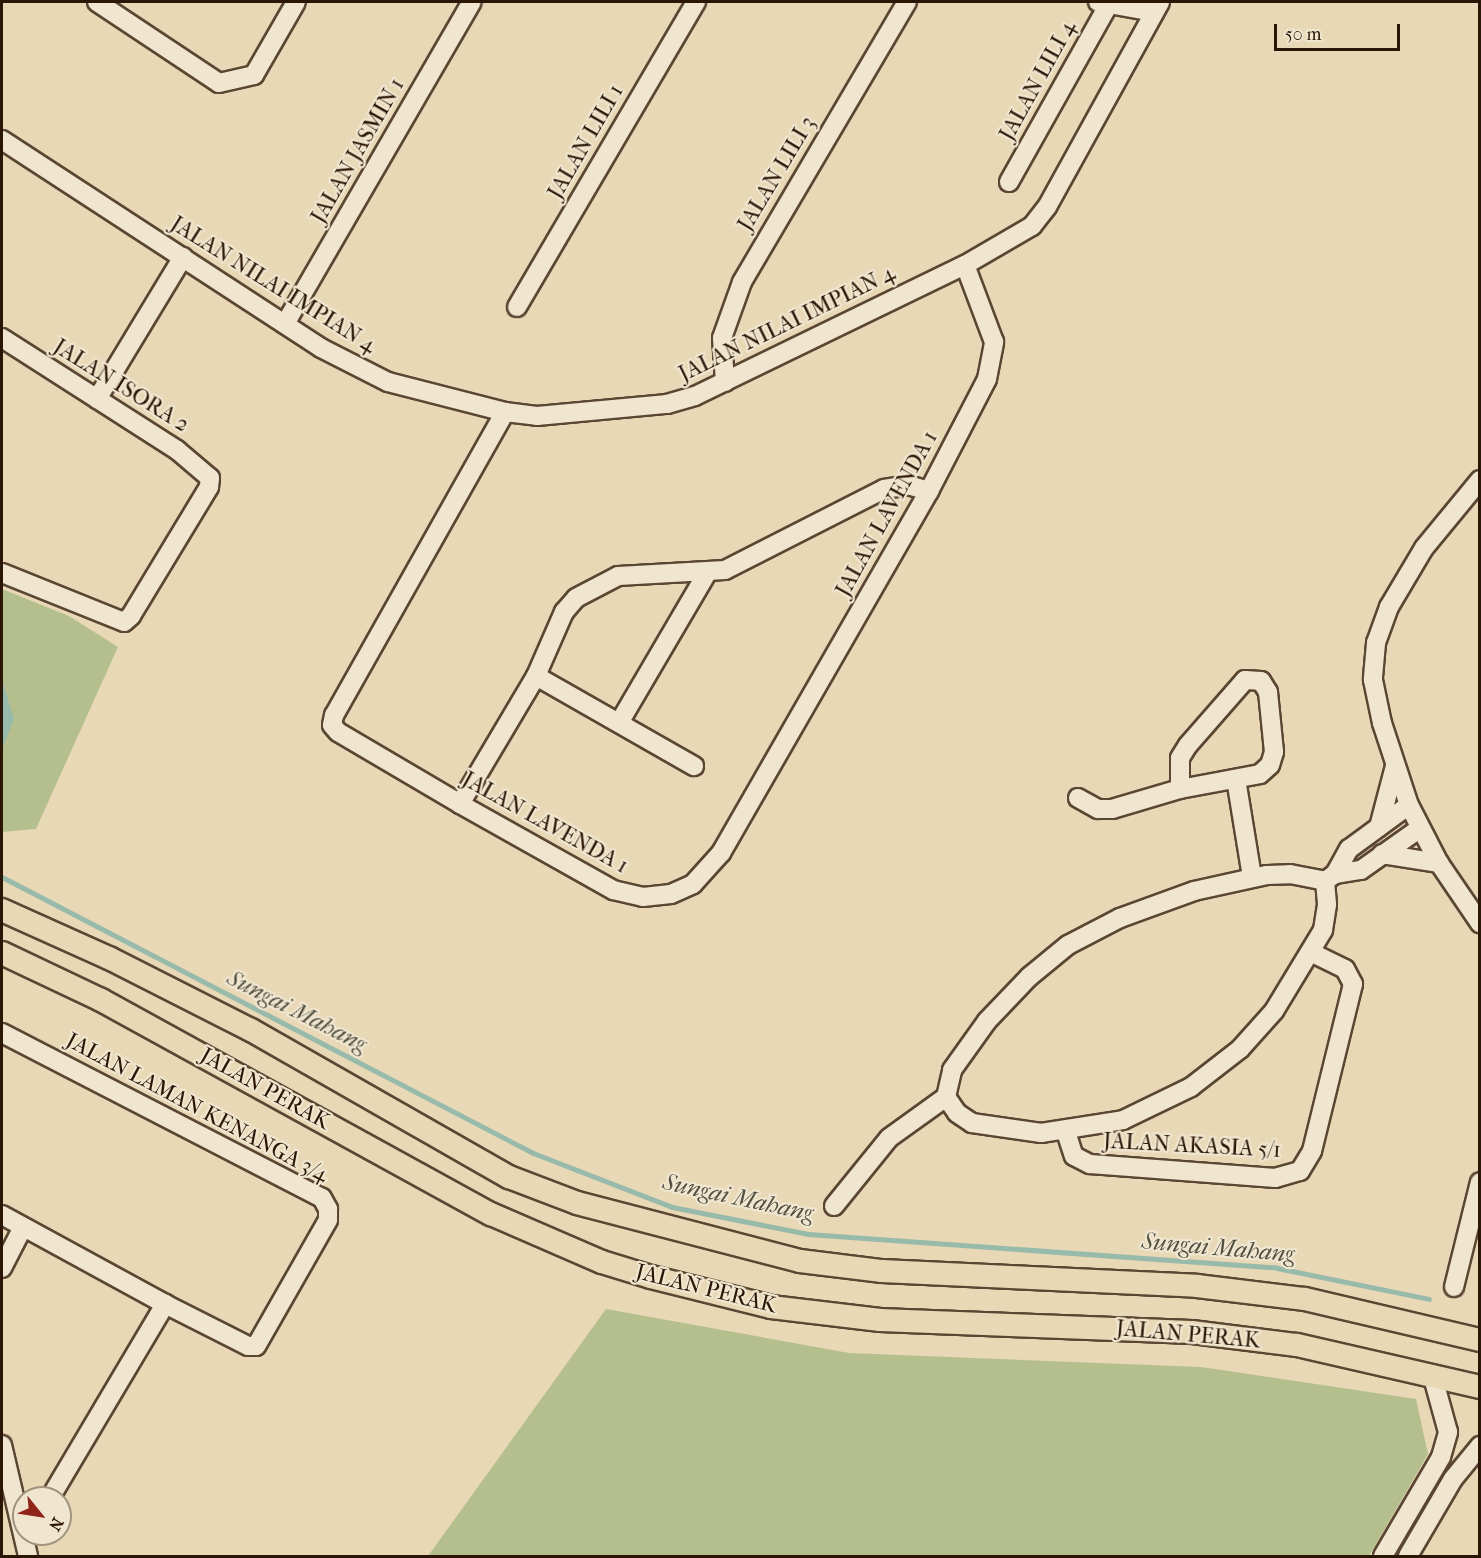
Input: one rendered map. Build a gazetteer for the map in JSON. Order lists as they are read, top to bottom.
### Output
{
  "streets": {
    "main road": ["JALAN PERAK"],
    "street": [
      "JALAN LILI 4",
      "JALAN LILI 1",
      "JALAN JASMIN 1",
      "JALAN LILI 3",
      "JALAN NILAI IMPIAN 4",
      "JALAN ISORA 2",
      "JALAN LAVENDA 1",
      "JALAN LAMAN KENANGA 3/4",
      "JALAN AKASIA 5/1"
    ]
  },
  "crossings": [
    ["JALAN JASMIN 1", "JALAN NILAI IMPIAN 4"],
    ["JALAN LILI 3", "JALAN NILAI IMPIAN 4"],
    ["JALAN NILAI IMPIAN 4", "JALAN LAVENDA 1"]
  ],
  "water": ["Sungai Mahang"],
  "scale_bar": "50 m",
  "north": "bottom right"
}
